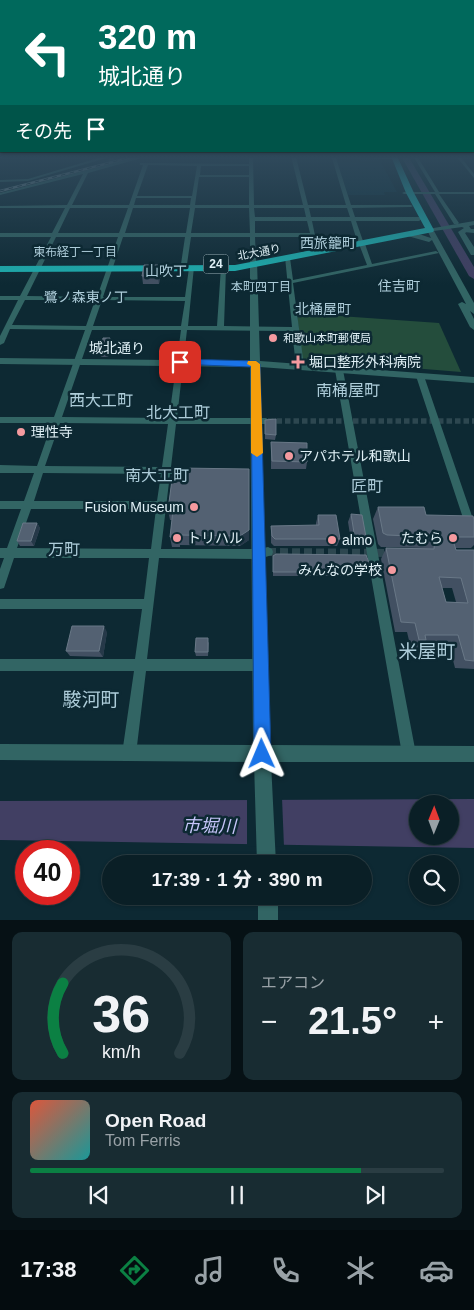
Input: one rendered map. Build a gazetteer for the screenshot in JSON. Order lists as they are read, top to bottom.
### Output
{
  "streets": {
    "highway": ["北大通り", "24"],
    "street": ["城北通り"]
  },
  "districts": [
    "西旅籠町",
    "東布経丁一丁目",
    "山吹丁",
    "住吉町",
    "本町四丁目",
    "鷺ノ森東ノ丁",
    "北桶屋町",
    "南桶屋町",
    "西大工町",
    "北大工町",
    "南大工町",
    "匠町",
    "万町",
    "米屋町",
    "駿河町"
  ],
  "water": ["市堀川"],
  "places": {
    "other": [
      "和歌山本町郵便局",
      "理性寺",
      "アパホテル和歌山",
      "Fusion Museum",
      "トリハル",
      "たむら",
      "almo",
      "みんなの学校"
    ],
    "health": ["堀口整形外科病院"]
  },
  "north": "top",
  "page": {
    "turn": ["320 m", "城北通り"],
    "then": "その先",
    "limit": "40",
    "trip": "17:39 · 1 分 · 390 m",
    "tile": "エアコン",
    "heat": ["−", "21.5°", "+"],
    "song": ["Open Road", "Tom Ferris"],
    "tabs": "17:38",
    "gauge": ["36", "km/h"]
  }
}
